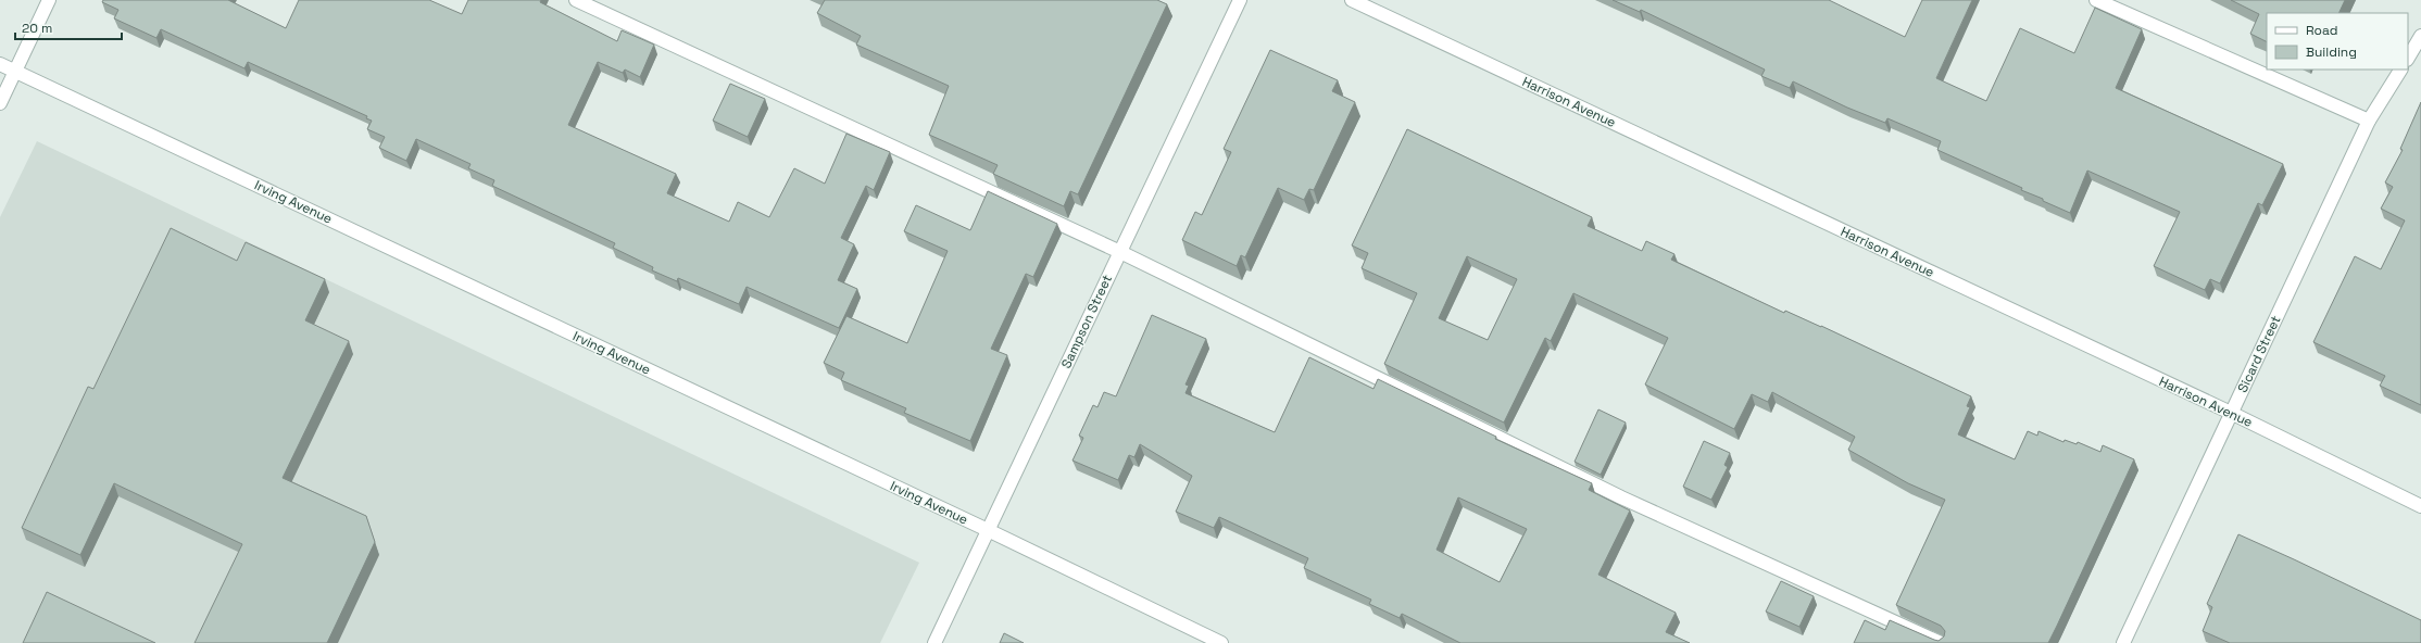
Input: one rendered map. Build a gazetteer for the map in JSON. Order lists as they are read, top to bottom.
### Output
{
  "streets": {
    "street": [
      "Harrison Avenue",
      "Irving Avenue",
      "Sampson Street",
      "Sicard Street"
    ]
  },
  "crossings": [
    ["Harrison Avenue", "Sicard Street"],
    ["Irving Avenue", "Sampson Street"]
  ],
  "legend": ["Road", "Building"],
  "scale_bar": "20 m"
}
